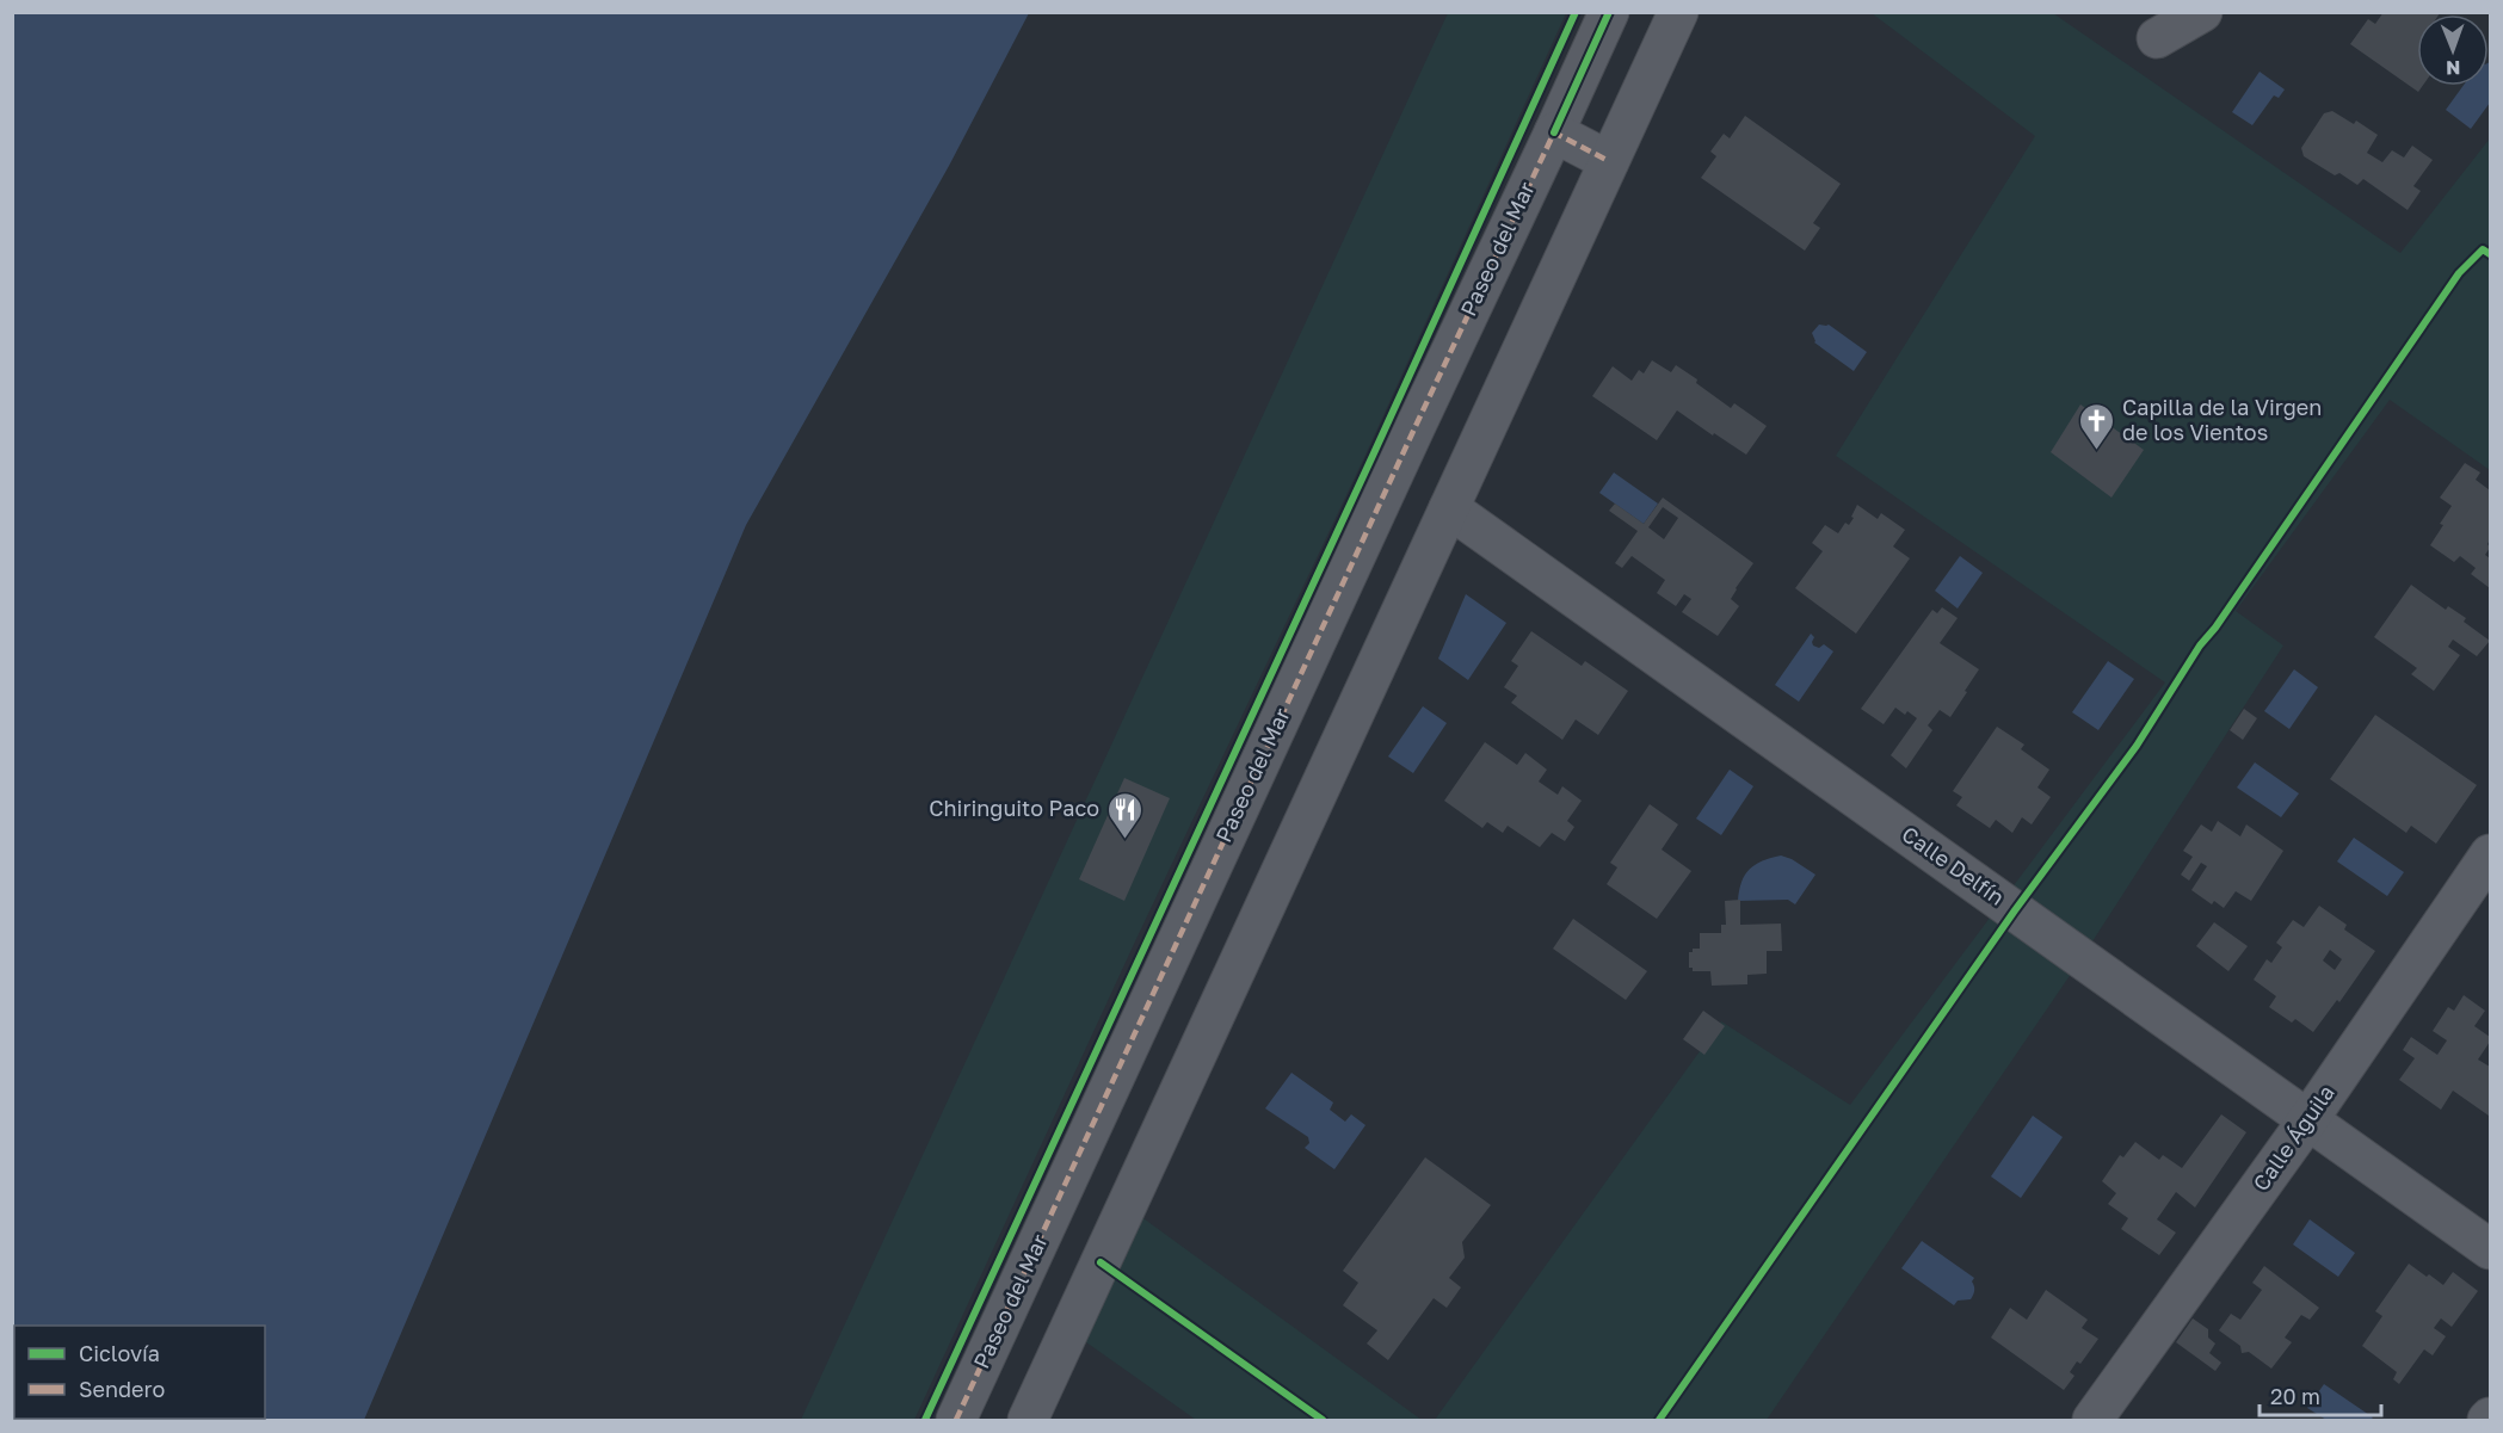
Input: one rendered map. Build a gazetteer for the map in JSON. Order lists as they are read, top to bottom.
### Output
{
  "streets": {
    "street": ["Paseo del Mar", "Calle Delfín", "Calle Águila"]
  },
  "crossings": [
    ["Calle Delfín", "Calle Águila"]
  ],
  "places": {
    "church": ["Capilla de la Virgen de los Vientos"],
    "restaurant": ["Chiringuito Paco"]
  },
  "legend": ["Ciclovía", "Sendero"],
  "scale_bar": "20 m",
  "north": "bottom"
}
